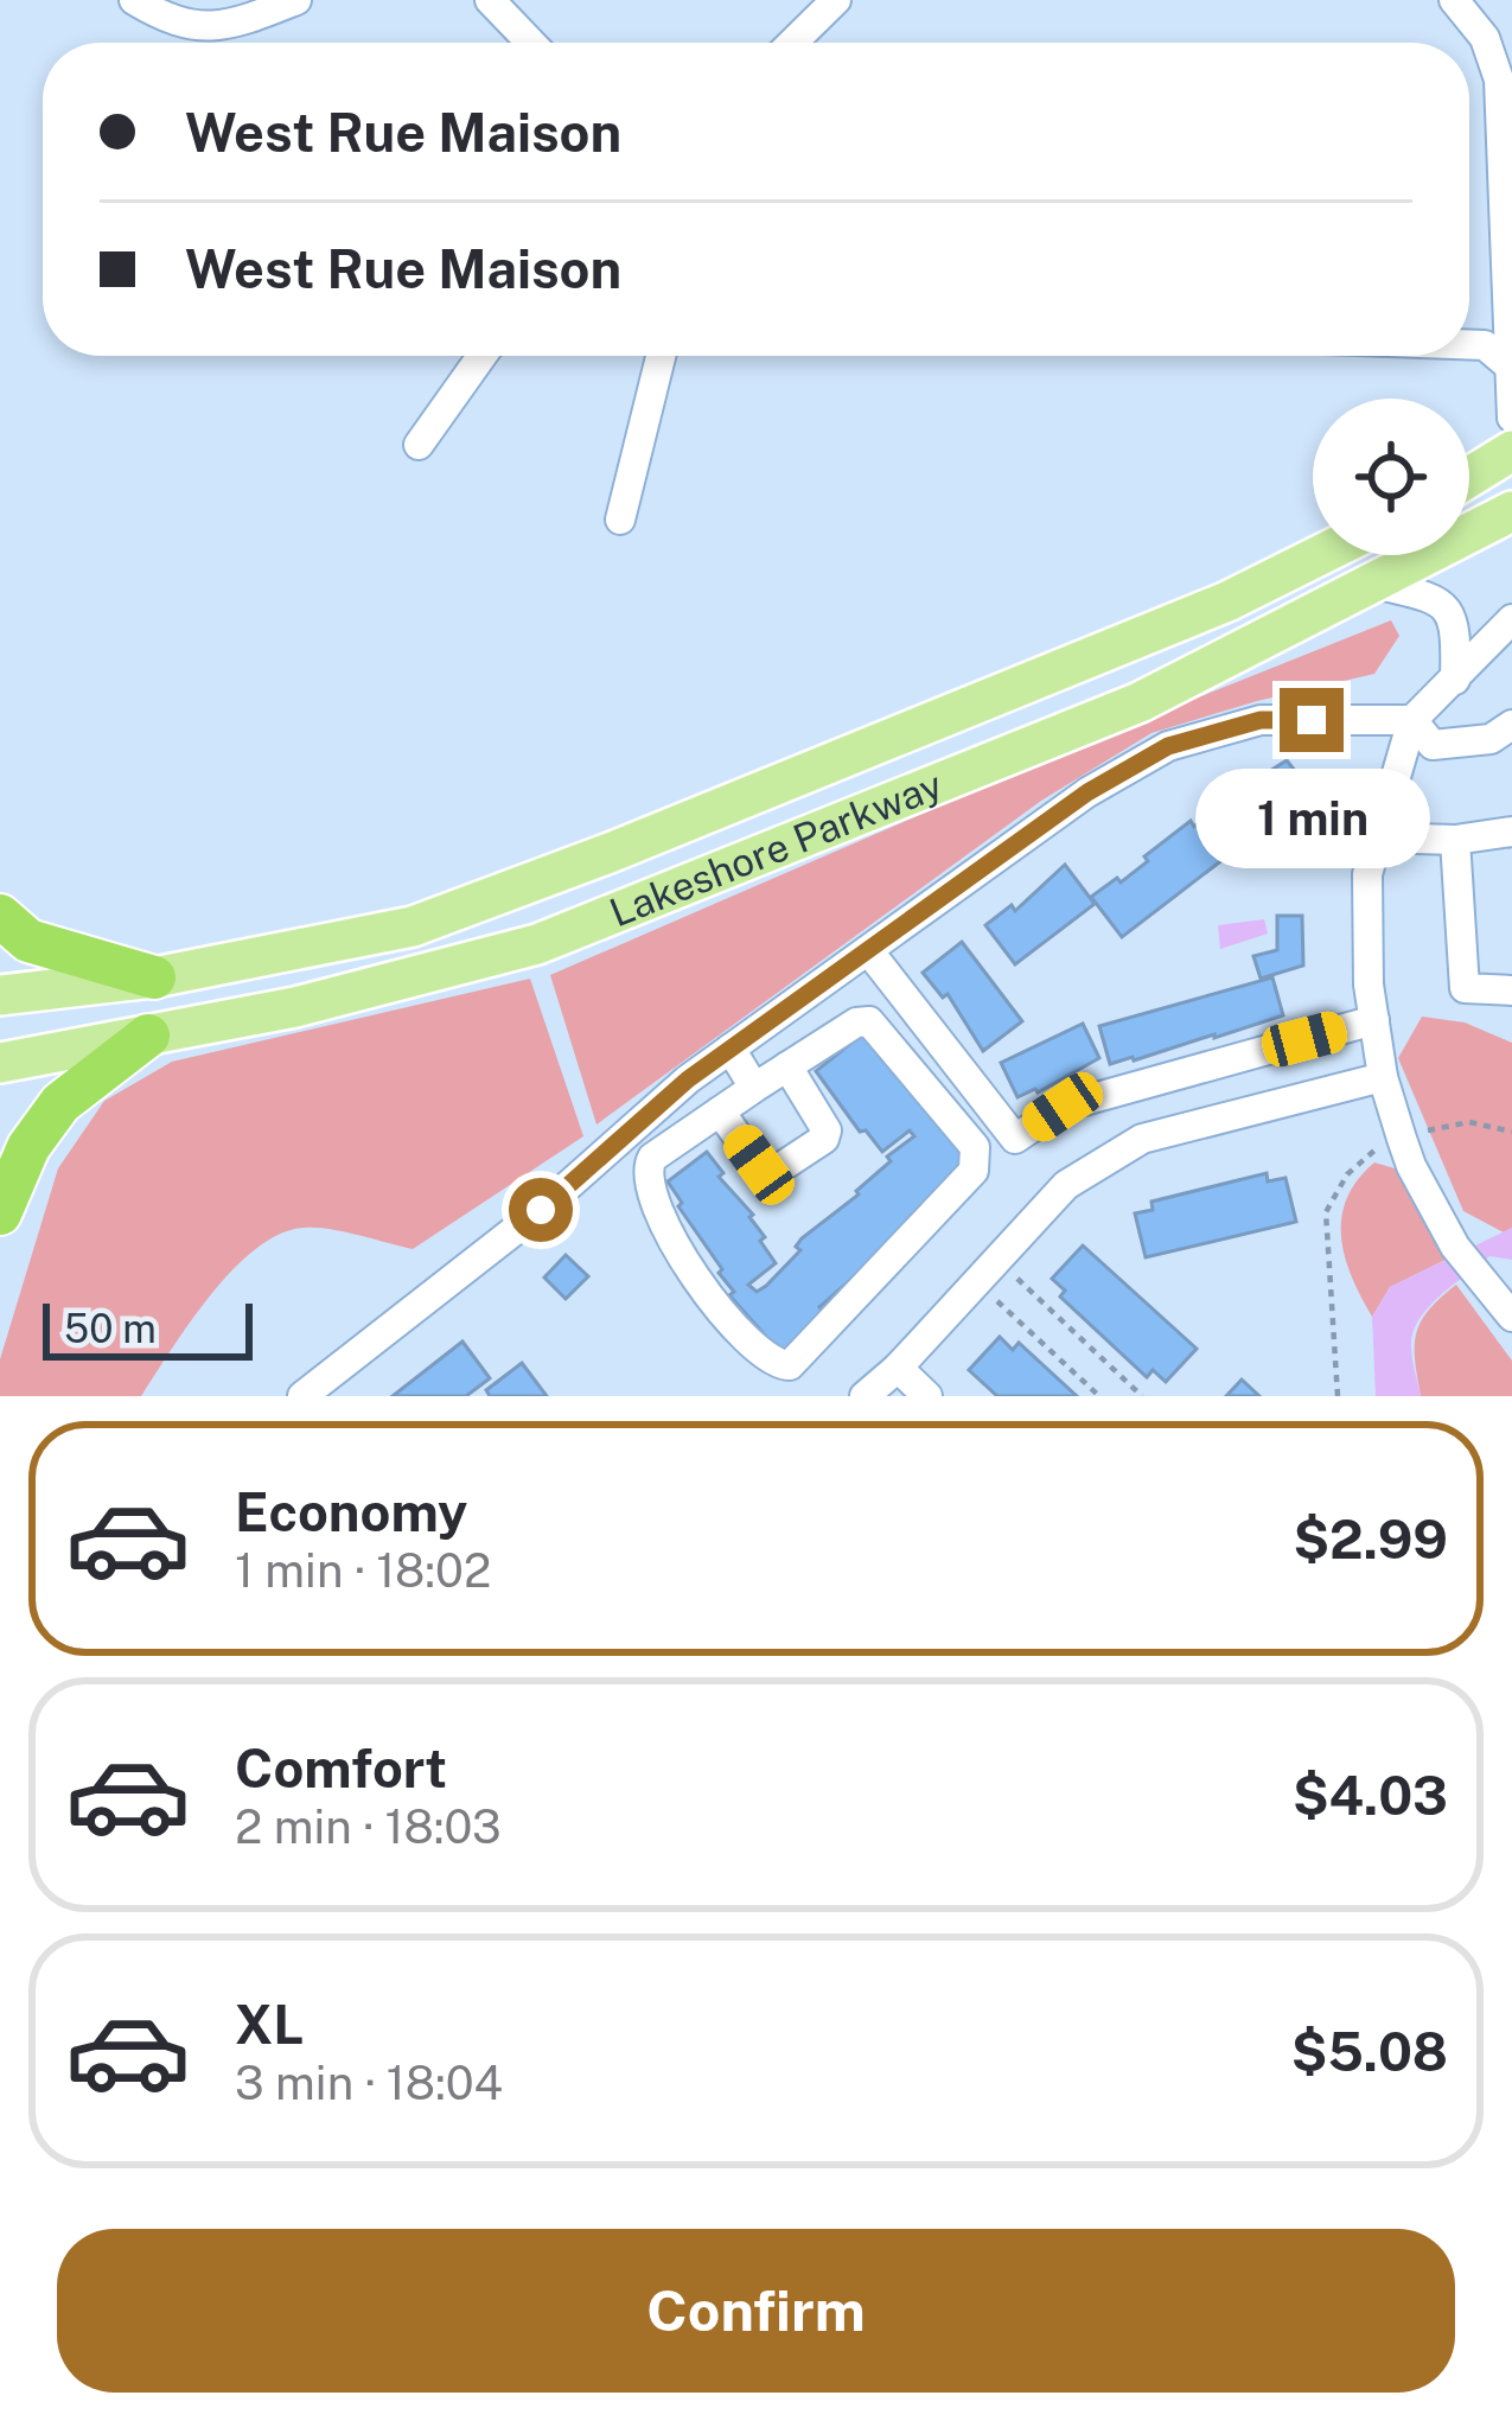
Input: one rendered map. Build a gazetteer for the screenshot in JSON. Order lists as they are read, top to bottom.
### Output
{
  "streets": {
    "main road": ["Lakeshore Parkway"]
  },
  "scale_bar": "50 m",
  "page": {
    "banner": ["West Rue Maison", "West Rue Maison"],
    "bubble": "1 min",
    "scale": "50 m",
    "list": [
      {
        "name": "Economy",
        "note": "1 min · 18:02",
        "value": "$2.99"
      },
      {
        "name": "Comfort",
        "note": "2 min · 18:03",
        "value": "$4.03"
      },
      {
        "name": "XL",
        "note": "3 min · 18:04",
        "value": "$5.08"
      }
    ],
    "buttons": "Confirm"
  }
}
